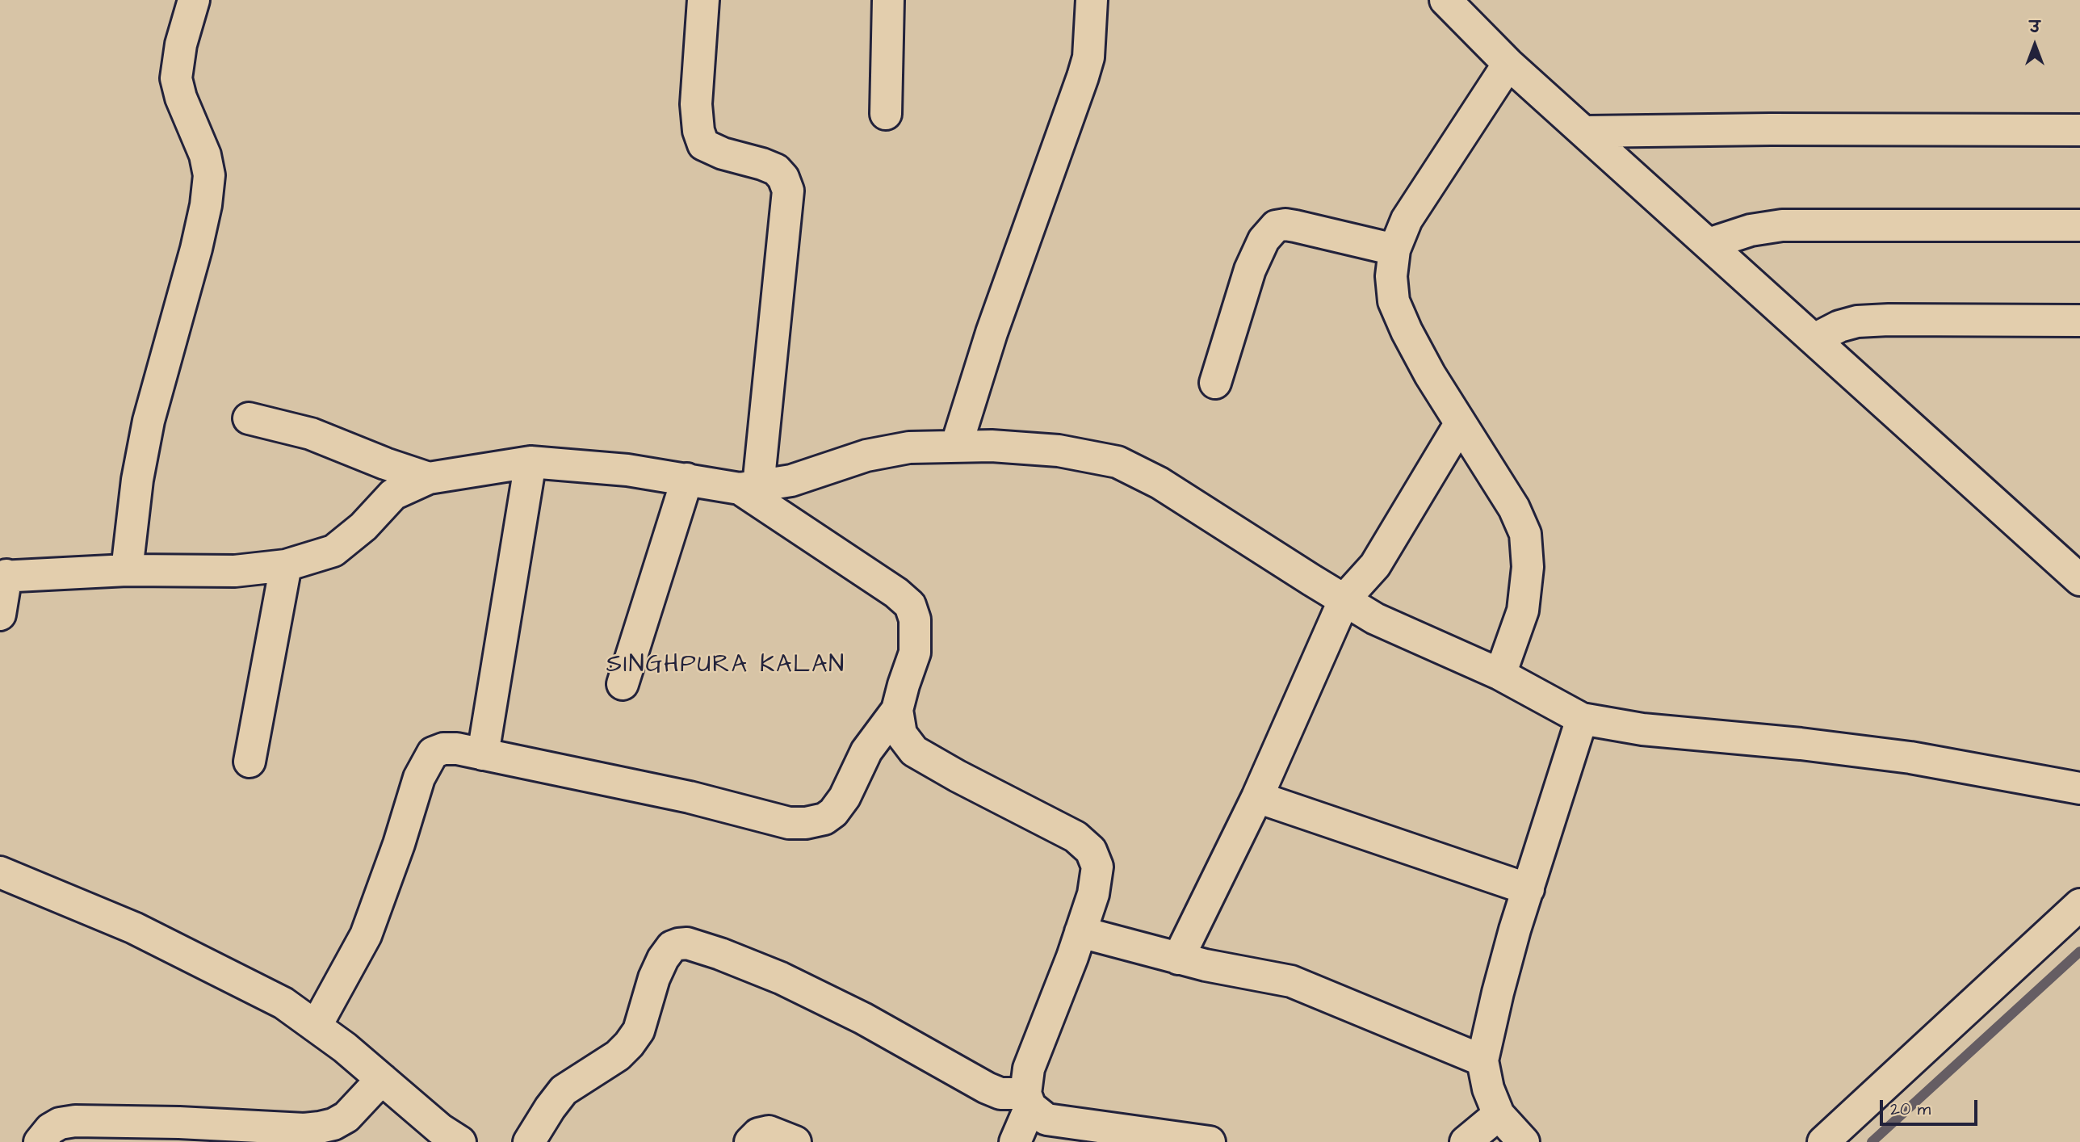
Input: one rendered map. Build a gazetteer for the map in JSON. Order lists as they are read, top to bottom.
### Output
{
  "districts": ["SINGHPURA KALAN"],
  "scale_bar": "20 m",
  "north": "top"
}
